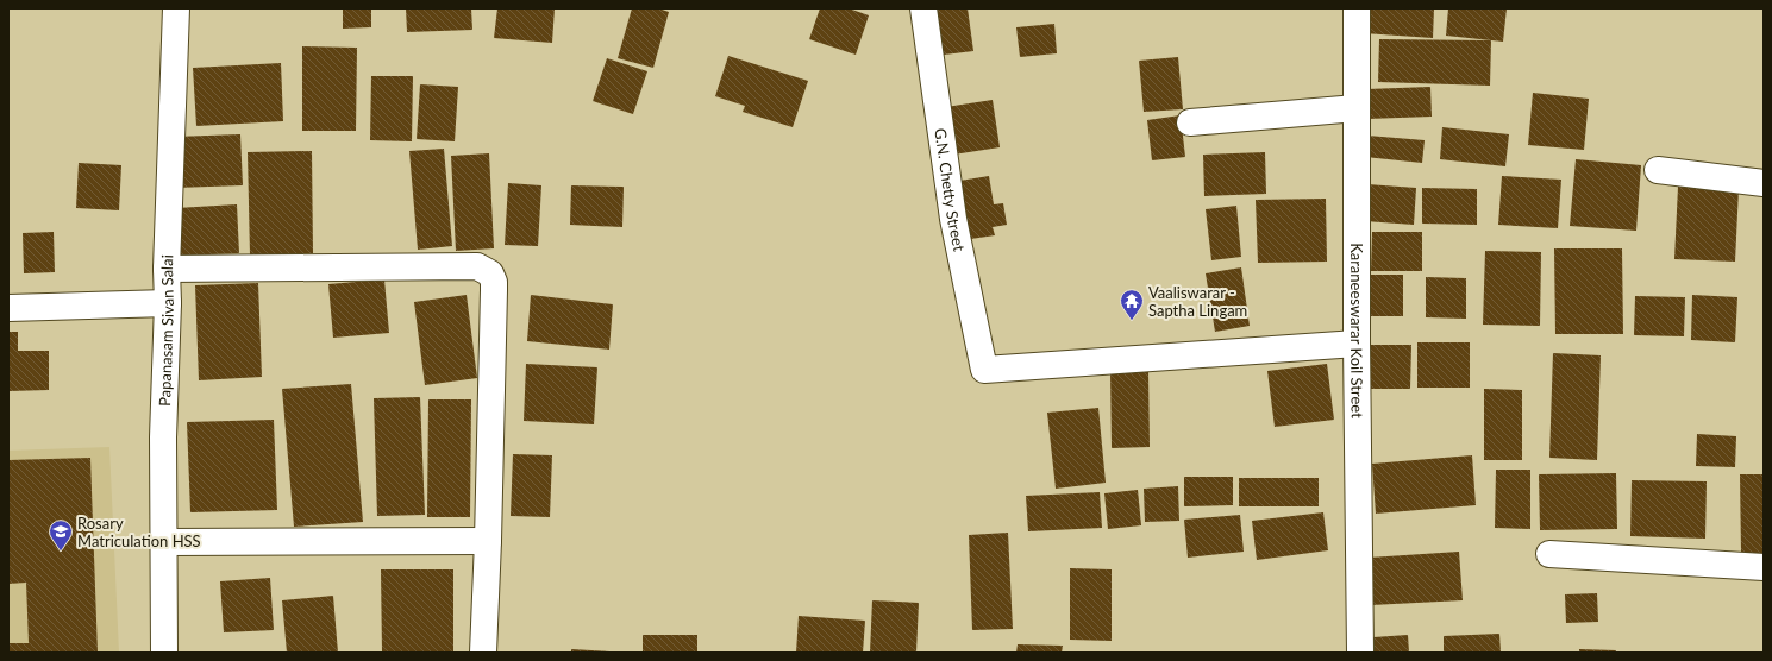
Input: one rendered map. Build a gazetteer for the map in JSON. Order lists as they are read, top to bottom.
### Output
{
  "streets": {
    "street": ["G.N. Chetty Street", "Papanasam Sivan Salai", "Karaneeswarar Koil Street"]
  },
  "crossings": [
    ["G.N. Chetty Street", "Karaneeswarar Koil Street"]
  ],
  "places": {
    "temple": ["Vaaliswarar - Saptha Lingam"],
    "school or university": ["Rosary Matriculation HSS"]
  }
}
